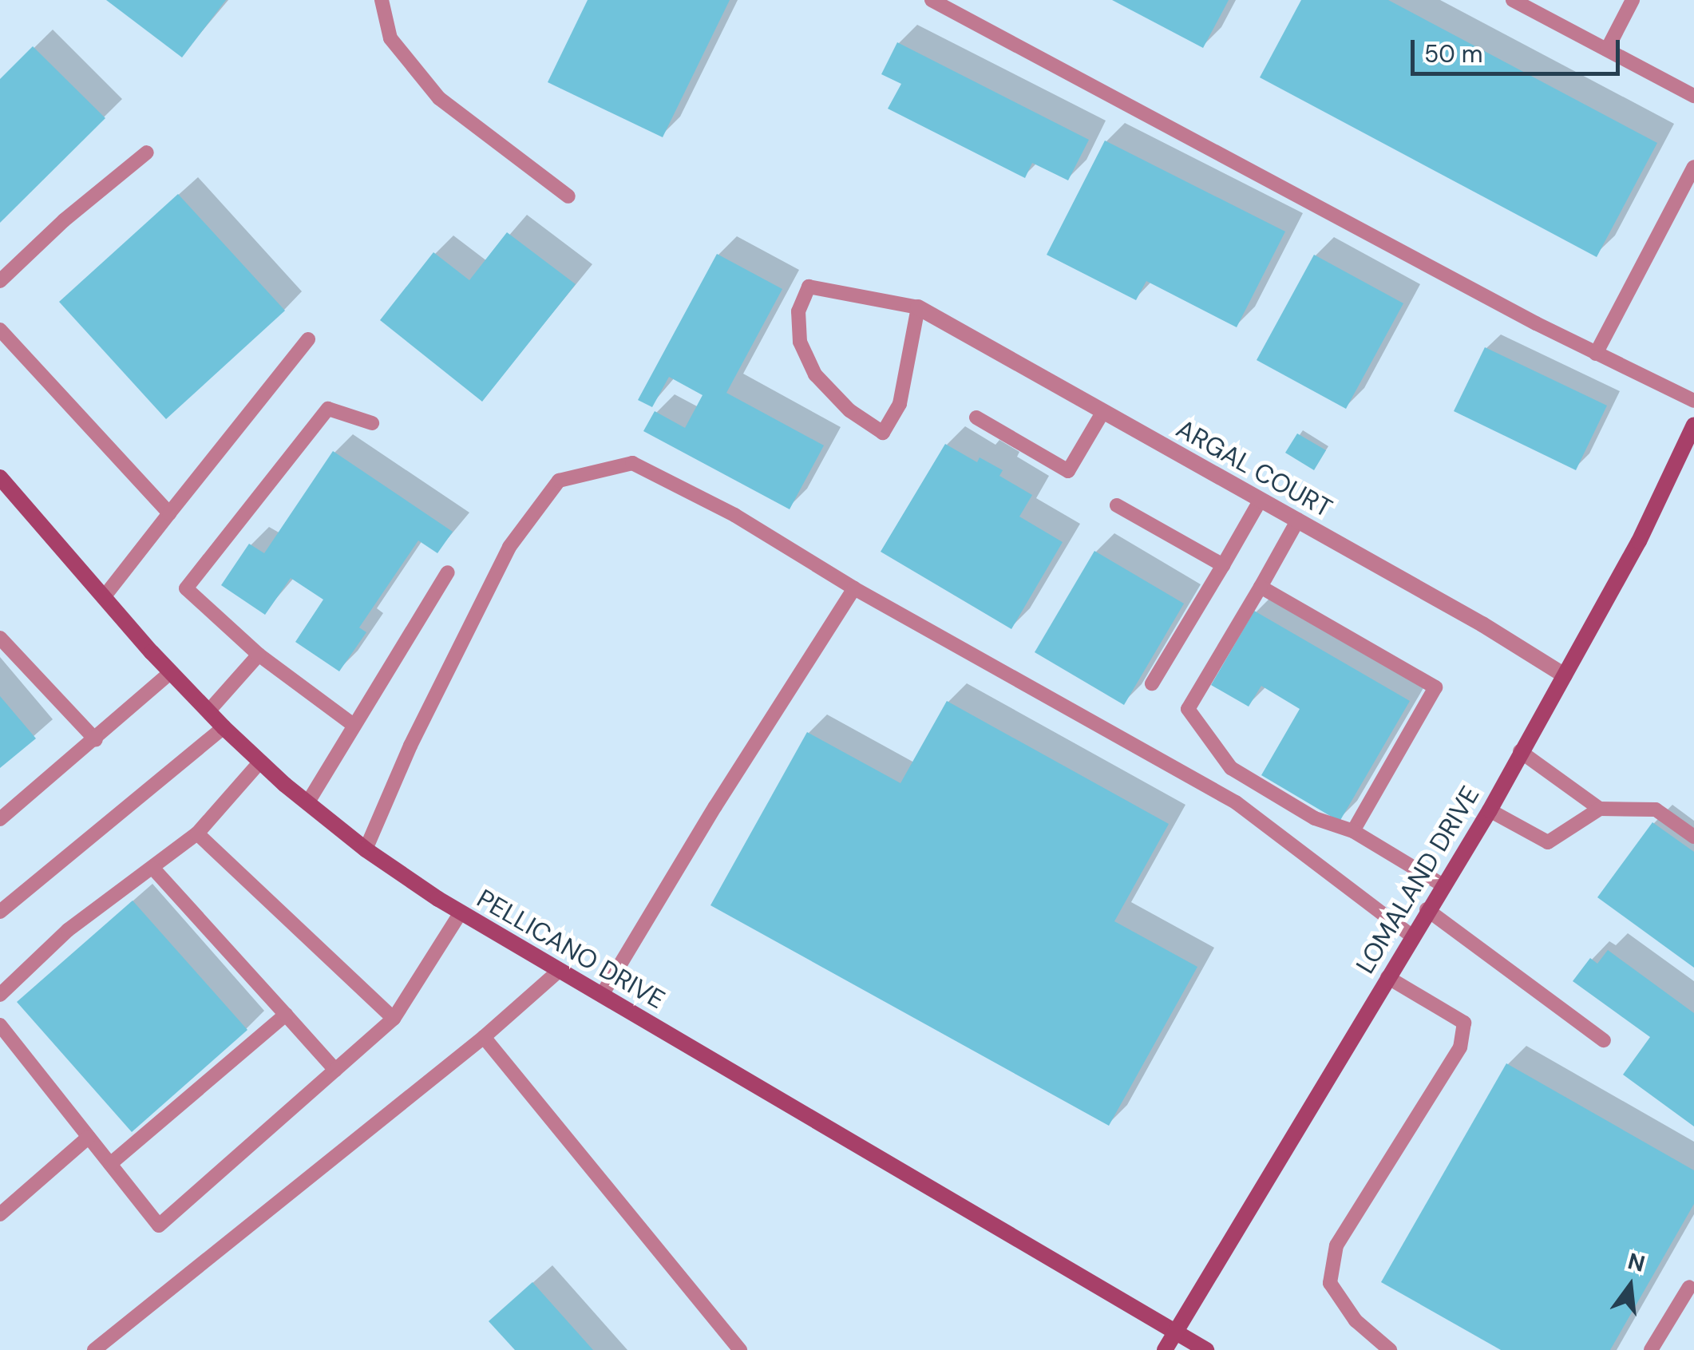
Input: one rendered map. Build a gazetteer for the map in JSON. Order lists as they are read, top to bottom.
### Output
{
  "streets": {
    "street": ["ARGAL COURT", "LOMALAND DRIVE", "PELLICANO DRIVE"]
  },
  "crossings": [
    ["ARGAL COURT", "LOMALAND DRIVE"],
    ["LOMALAND DRIVE", "PELLICANO DRIVE"]
  ],
  "scale_bar": "50 m",
  "north": "top"
}
